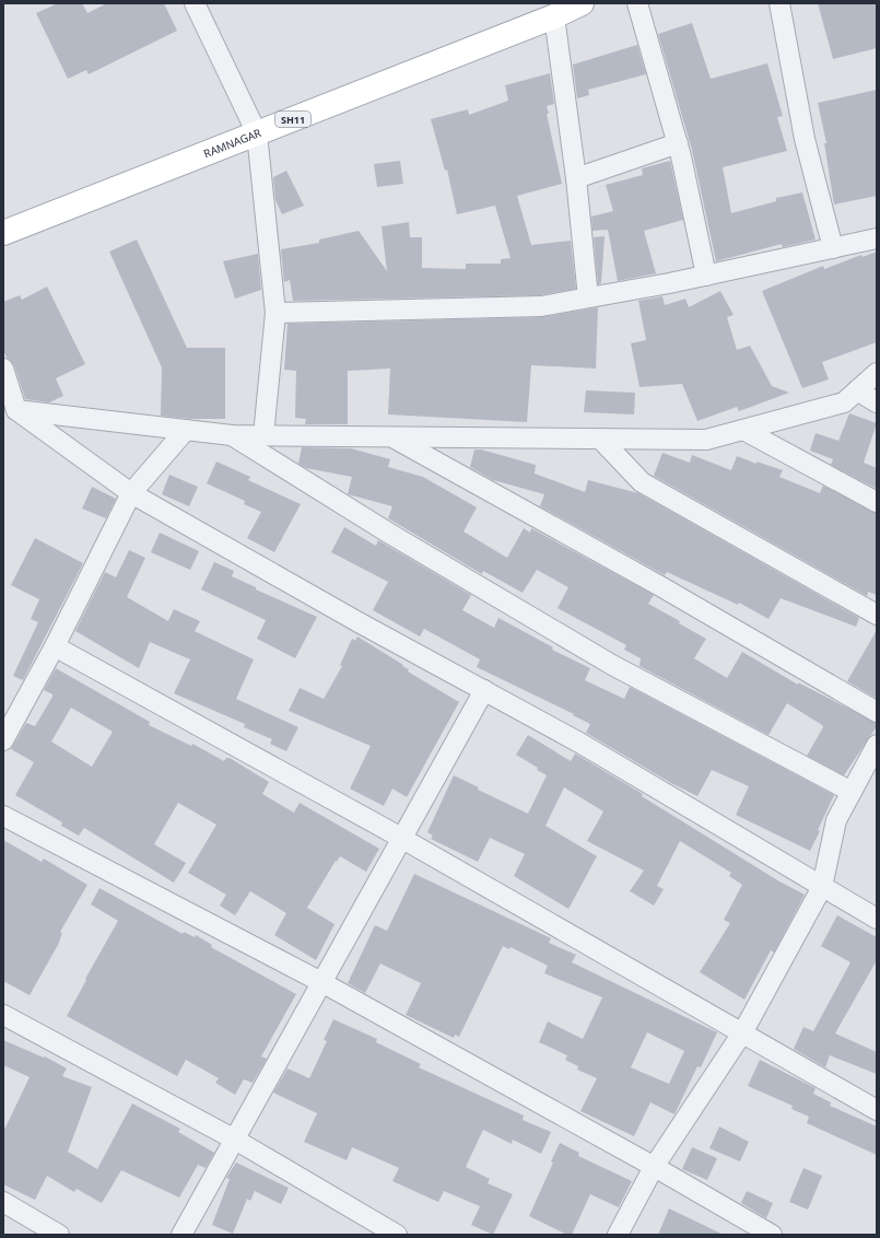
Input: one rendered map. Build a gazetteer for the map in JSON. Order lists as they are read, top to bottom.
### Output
{
  "streets": {
    "main road": ["SH11", "RAMNAGAR"]
  }
}
